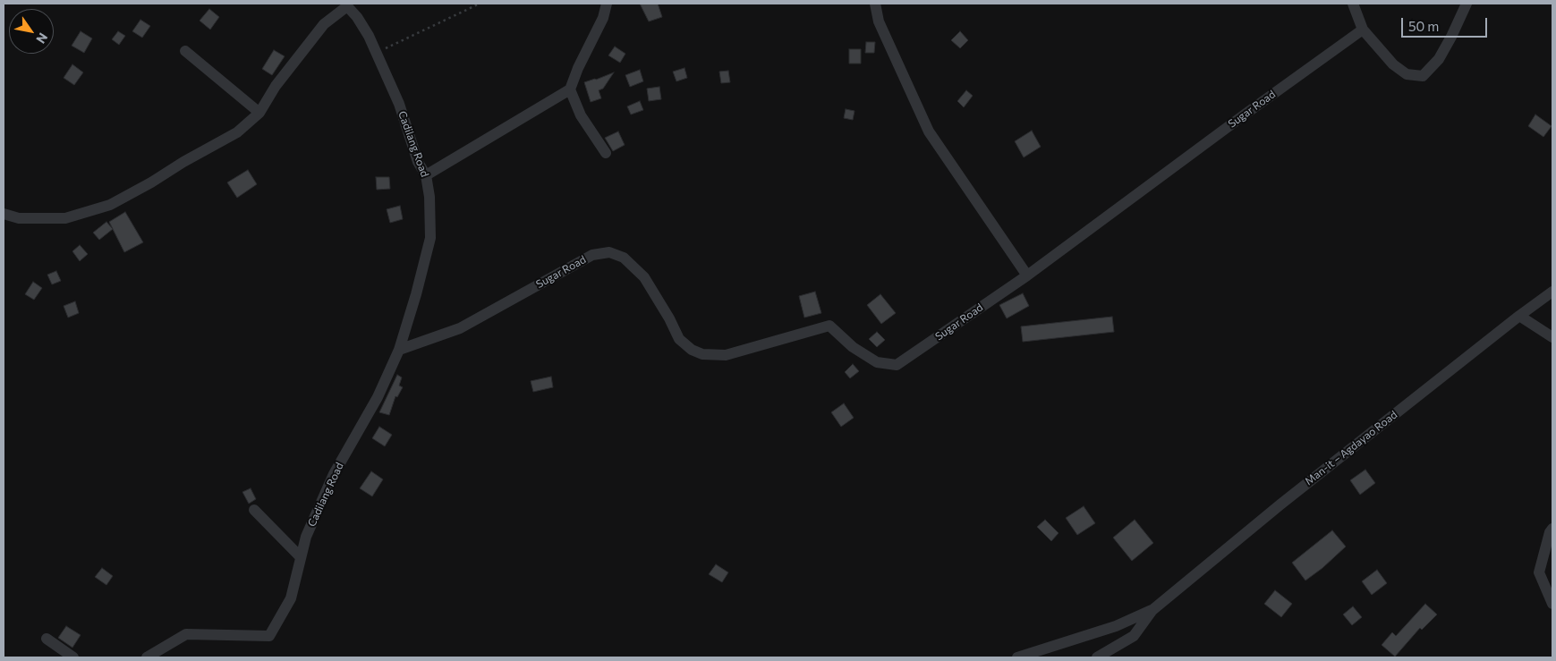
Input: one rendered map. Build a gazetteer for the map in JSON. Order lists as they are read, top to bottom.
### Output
{
  "streets": {
    "street": ["Sugar Road", "Cadilang Road", "Man-it – Agdayao Road"]
  },
  "crossings": [
    ["Sugar Road", "Cadilang Road"]
  ],
  "scale_bar": "50 m",
  "north": "bottom right"
}
